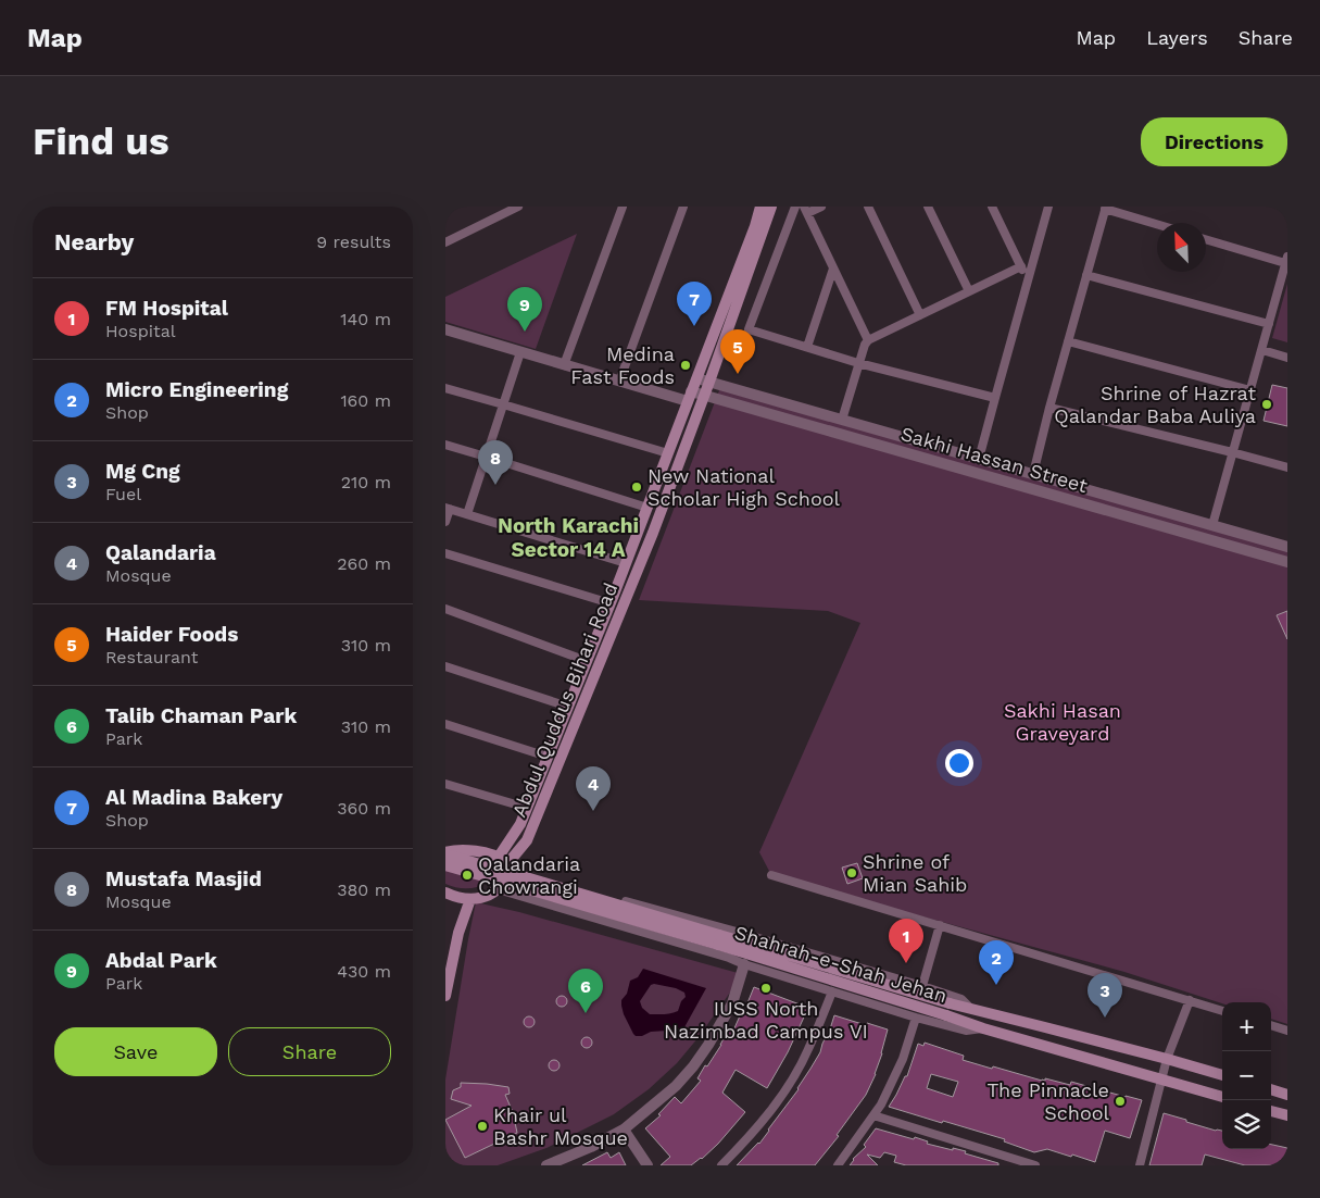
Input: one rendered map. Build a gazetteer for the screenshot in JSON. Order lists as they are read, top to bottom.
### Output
{
  "streets": {
    "main road": ["Abdul Quddus Bihari Road", "Shahrah-e-Shah Jehan"],
    "street": ["Sakhi Hassan Street"]
  },
  "crossings": [
    ["Sakhi Hassan Street", "Abdul Quddus Bihari Road"]
  ],
  "districts": ["North Karachi Sector 14 A"],
  "parks": ["Sakhi Hasan Graveyard"],
  "places": [
    "Medina Fast Foods",
    "Shrine of Hazrat Qalandar Baba Auliya",
    "New National Scholar High School",
    "Shrine of Mian Sahib",
    "Qalandaria Chowrangi",
    "IUSS North Nazimbad Campus VI",
    "The Pinnacle School",
    "Khair ul Bashr Mosque"
  ],
  "north": "top left",
  "page": {
    "header": "Map",
    "nav": ["Map", "Layers", "Share"],
    "buttons": [
      "Directions",
      ["Save", "Share"]
    ],
    "title": "Find us",
    "heading": ["Nearby", "9 results"],
    "list": [
      {
        "mark": "1",
        "name": "FM Hospital",
        "note": "Hospital",
        "value": "140 m"
      },
      {
        "mark": "2",
        "name": "Micro Engineering",
        "note": "Shop",
        "value": "160 m"
      },
      {
        "mark": "3",
        "name": "Mg Cng",
        "note": "Fuel",
        "value": "210 m"
      },
      {
        "mark": "4",
        "name": "Qalandaria",
        "note": "Mosque",
        "value": "260 m"
      },
      {
        "mark": "5",
        "name": "Haider Foods",
        "note": "Restaurant",
        "value": "310 m"
      },
      {
        "mark": "6",
        "name": "Talib Chaman Park",
        "note": "Park",
        "value": "310 m"
      },
      {
        "mark": "7",
        "name": "Al Madina Bakery",
        "note": "Shop",
        "value": "360 m"
      },
      {
        "mark": "8",
        "name": "Mustafa Masjid",
        "note": "Mosque",
        "value": "380 m"
      },
      {
        "mark": "9",
        "name": "Abdal Park",
        "note": "Park",
        "value": "430 m"
      }
    ],
    "pins": [
      "7",
      "9",
      "5",
      "8",
      "4",
      "1",
      "2",
      "6",
      "3"
    ],
    "map_buttons": ["+", "−"]
  }
}
